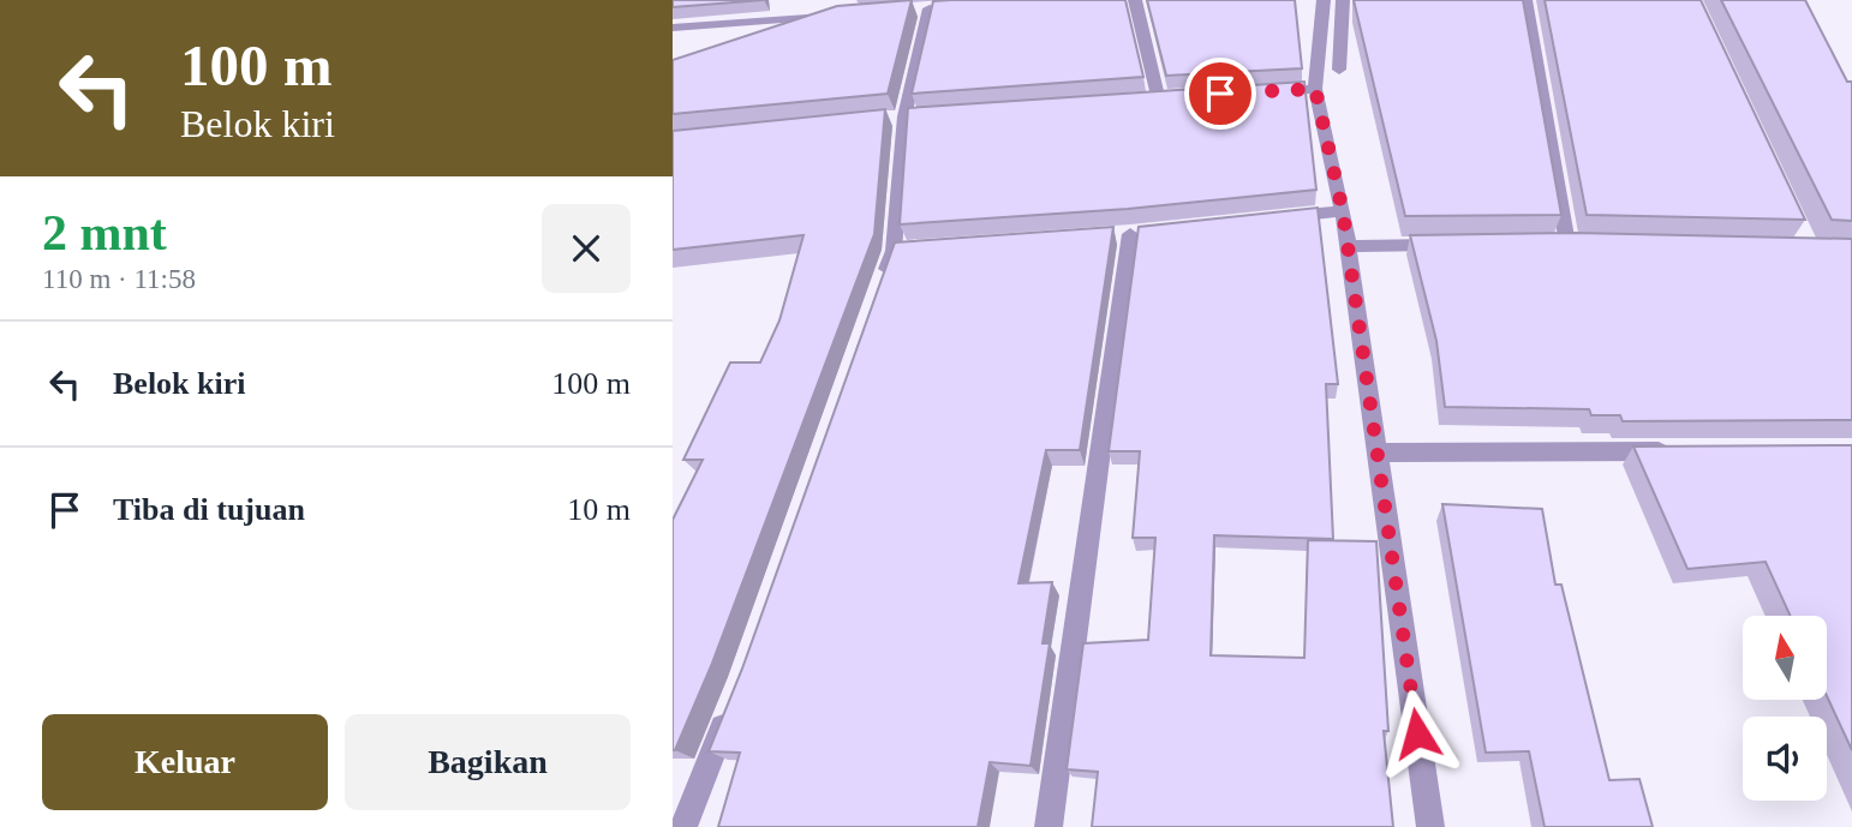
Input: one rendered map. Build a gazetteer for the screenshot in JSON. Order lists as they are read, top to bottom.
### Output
{
  "north": "top",
  "page": {
    "turn": ["100 m", "Belok kiri"],
    "heading": ["2 mnt", "110 m · 11:58"],
    "list": [
      {
        "name": "Belok kiri",
        "value": "100 m"
      },
      {
        "name": "Tiba di tujuan",
        "value": "10 m"
      }
    ],
    "buttons": ["Keluar", "Bagikan"]
  }
}
